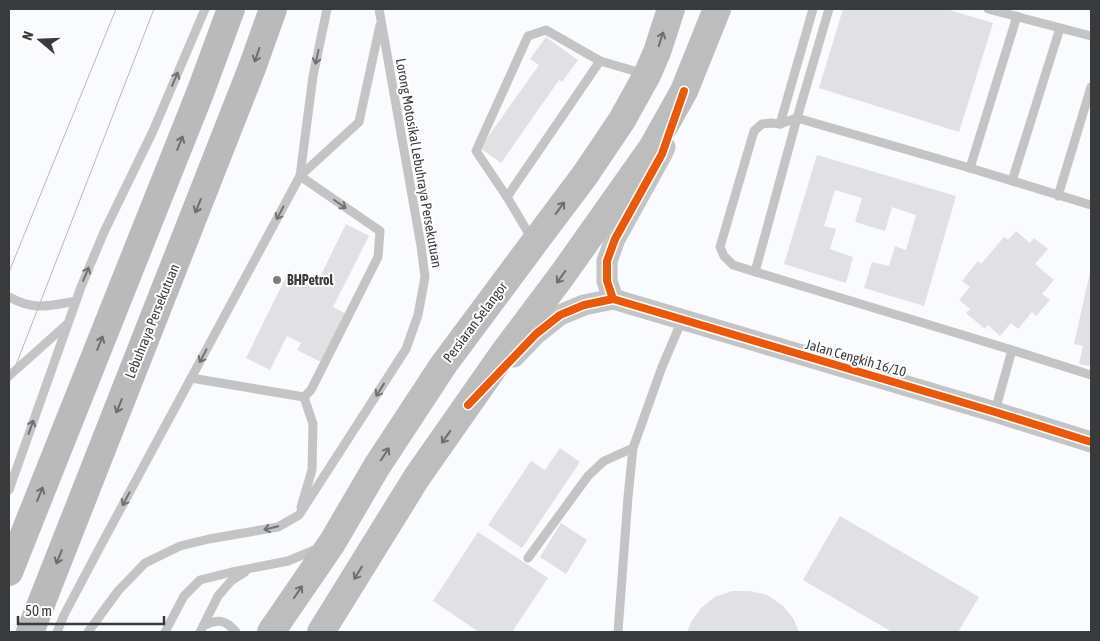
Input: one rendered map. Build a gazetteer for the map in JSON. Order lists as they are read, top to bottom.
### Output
{
  "streets": {
    "highway": ["Lebuhraya Persekutuan"],
    "main road": ["Persiaran Selangor"],
    "street": ["Jalan Cengkih 16/10"],
    "lane": ["Lorong Motosikal Lebuhraya Persekutuan"]
  },
  "places": ["BHPetrol"],
  "scale_bar": "50 m",
  "north": "left"
}
